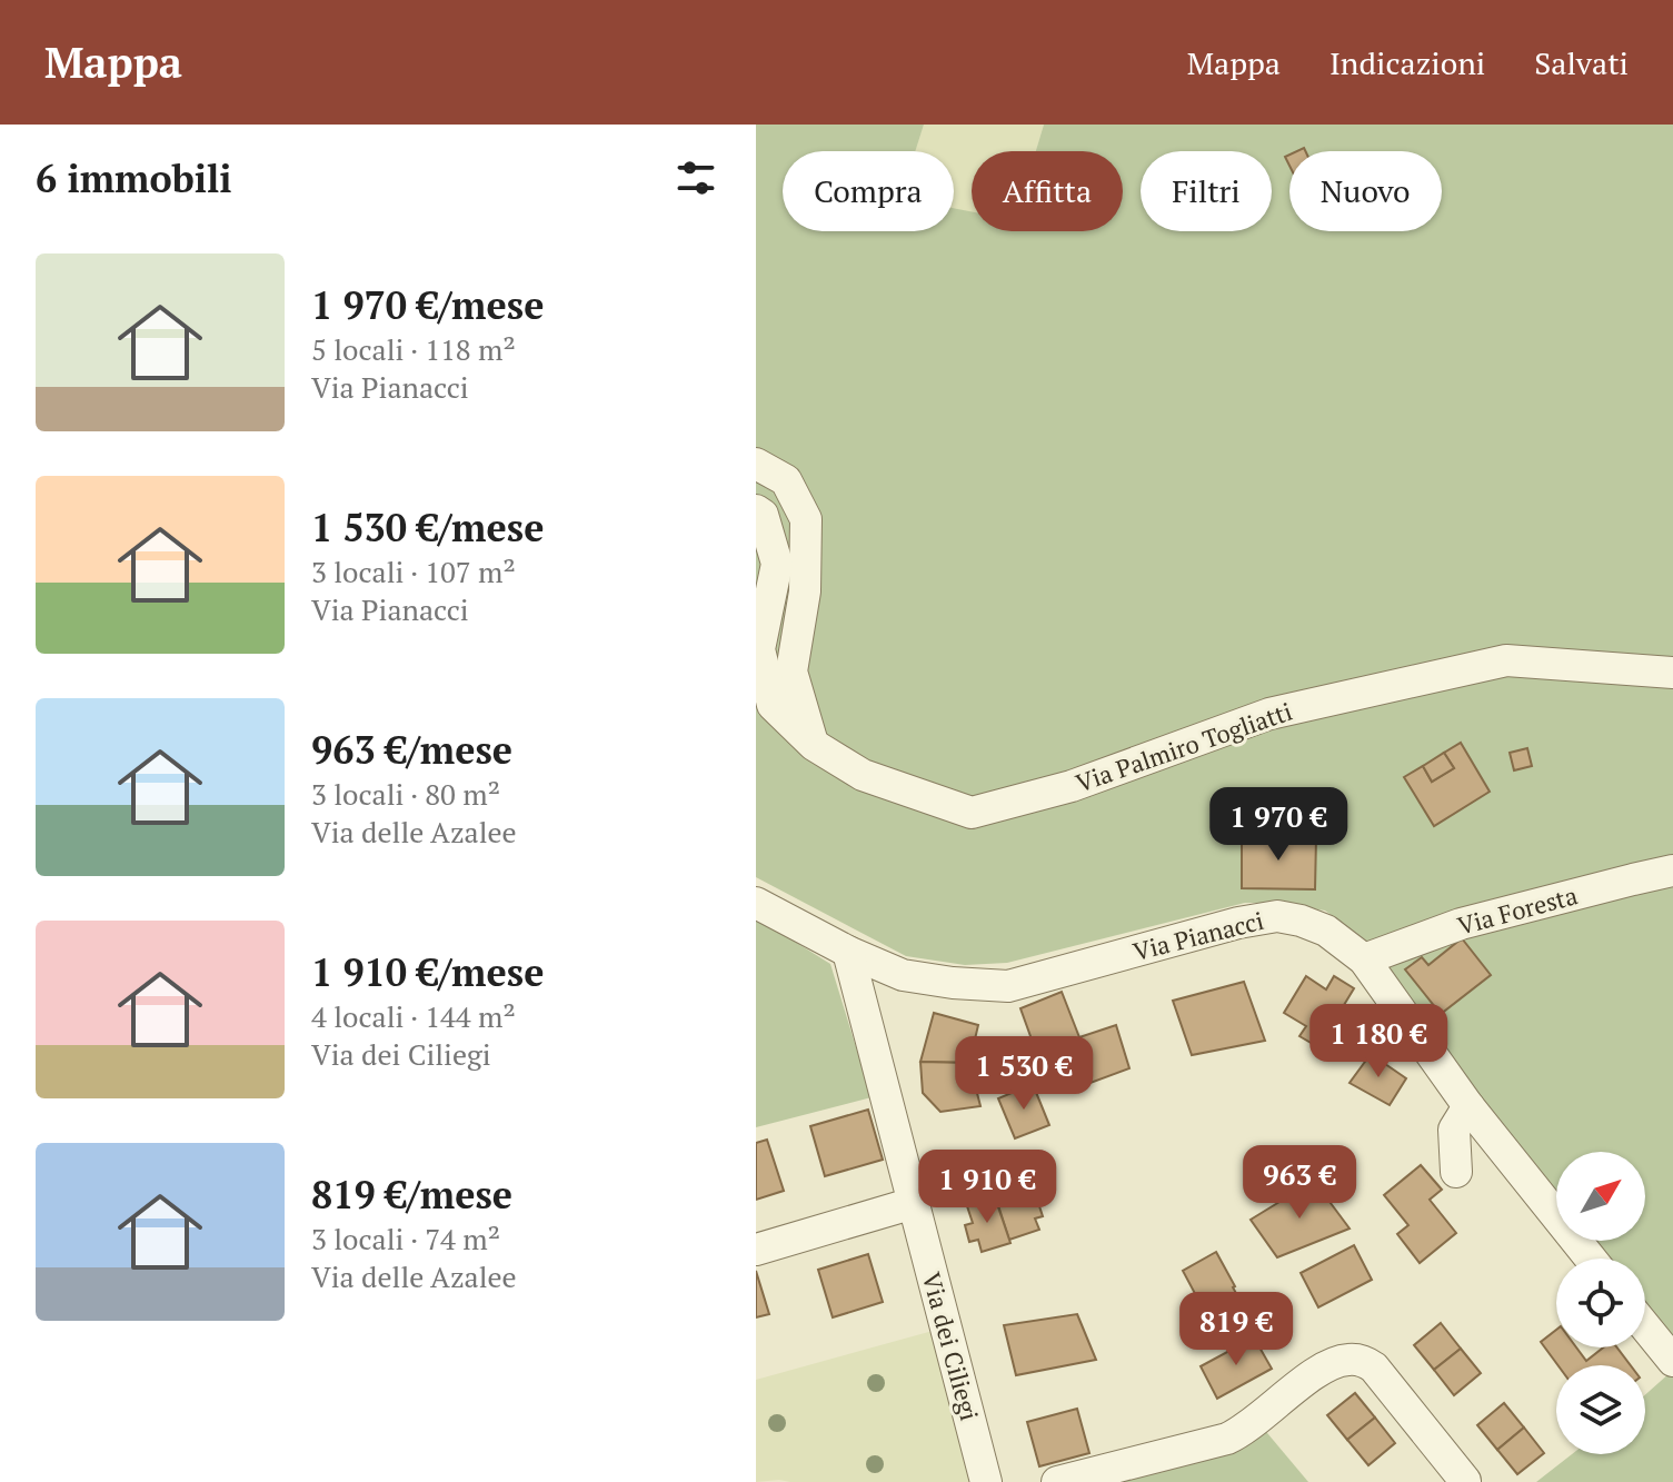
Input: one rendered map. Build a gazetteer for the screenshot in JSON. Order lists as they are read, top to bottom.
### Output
{
  "streets": {
    "street": [
      "Via Palmiro Togliatti",
      "Via Foresta",
      "Via Pianacci",
      "Via dei Ciliegi"
    ]
  },
  "crossings": [
    ["Via Foresta", "Via Pianacci"],
    ["Via Pianacci", "Via dei Ciliegi"]
  ],
  "north": "top right",
  "page": {
    "header": "Mappa",
    "nav": ["Mappa", "Indicazioni", "Salvati"],
    "heading": "6 immobili",
    "chip": [
      "Compra",
      "Affitta",
      "Filtri",
      "Nuovo"
    ],
    "list": [
      {
        "name": "1 970 €/mese",
        "note": "5 locali · 118 m² · Via Pianacci"
      },
      {
        "name": "1 530 €/mese",
        "note": "3 locali · 107 m² · Via Pianacci"
      },
      {
        "name": "963 €/mese",
        "note": "3 locali · 80 m² · Via delle Azalee"
      },
      {
        "name": "1 910 €/mese",
        "note": "4 locali · 144 m² · Via dei Ciliegi"
      },
      {
        "name": "819 €/mese",
        "note": "3 locali · 74 m² · Via delle Azalee"
      }
    ],
    "price": [
      "1 970 €",
      "1 180 €",
      "1 530 €",
      "963 €",
      "1 910 €",
      "819 €"
    ]
  }
}
